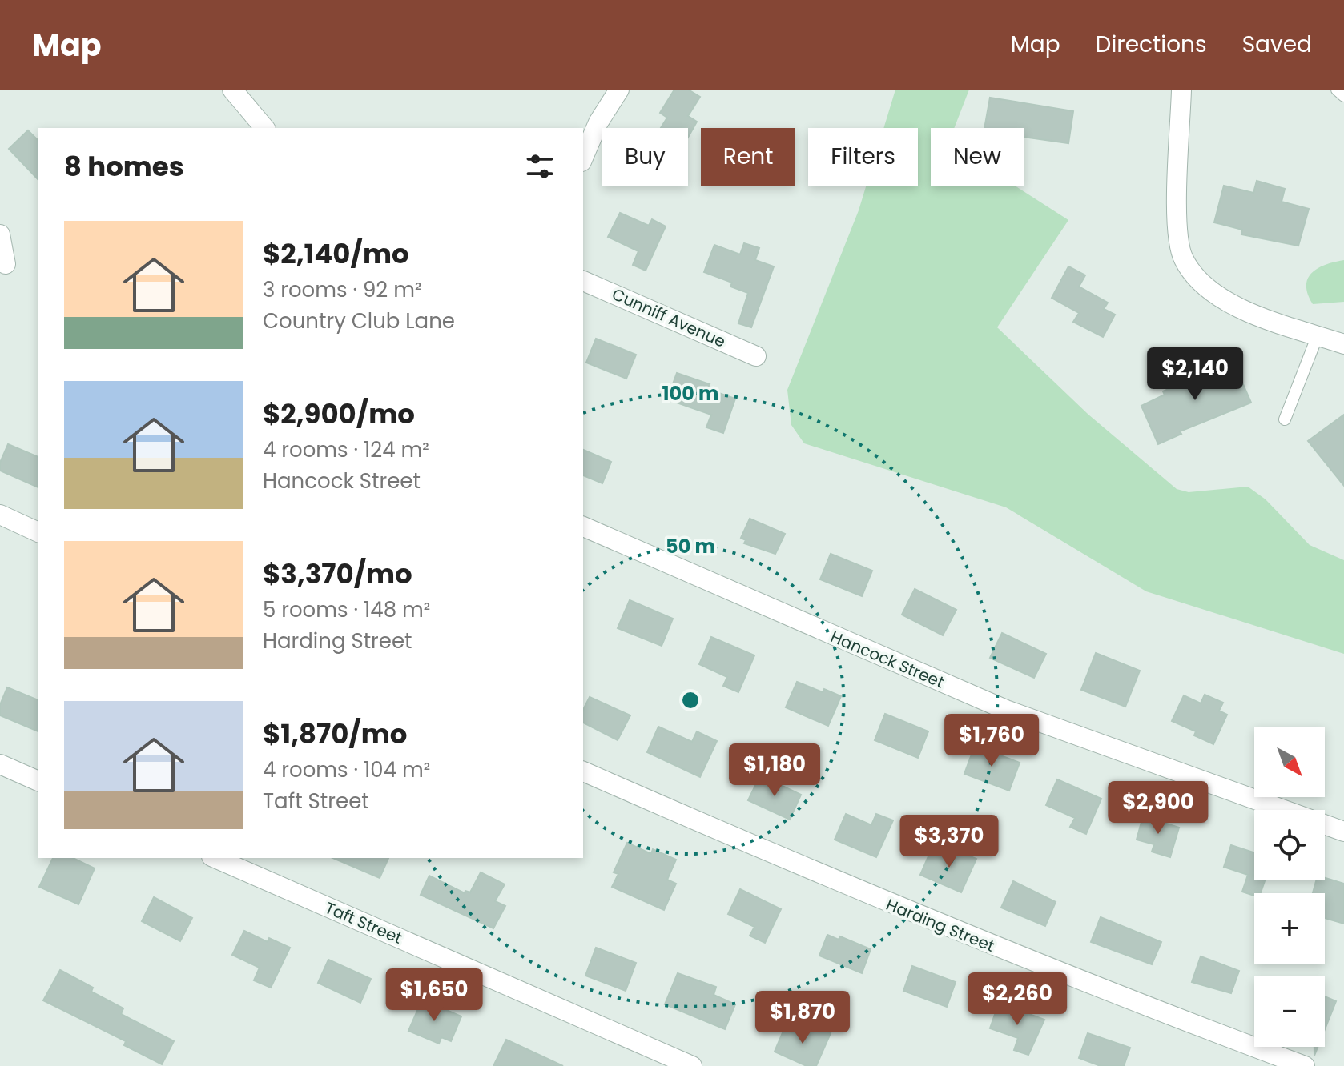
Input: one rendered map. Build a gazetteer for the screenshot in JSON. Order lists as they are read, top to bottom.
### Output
{
  "streets": {
    "street": [
      "Cunniff Avenue",
      "Hancock Street",
      "Taft Street",
      "Harding Street"
    ]
  },
  "north": "bottom right",
  "page": {
    "header": "Map",
    "nav": ["Map", "Directions", "Saved"],
    "chip": [
      "Buy",
      "Rent",
      "Filters",
      "New"
    ],
    "heading": "8 homes",
    "list": [
      {
        "name": "$2,140/mo",
        "note": "3 rooms · 92 m² · Country Club Lane"
      },
      {
        "name": "$2,900/mo",
        "note": "4 rooms · 124 m² · Hancock Street"
      },
      {
        "name": "$3,370/mo",
        "note": "5 rooms · 148 m² · Harding Street"
      },
      {
        "name": "$1,870/mo",
        "note": "4 rooms · 104 m² · Taft Street"
      }
    ],
    "price": [
      "$2,140",
      "$1,760",
      "$1,180",
      "$2,900",
      "$3,370",
      "$1,650",
      "$2,260",
      "$1,870"
    ],
    "map_buttons": ["+", "−"]
  },
  "rings": ["100 m", "50 m"]
}
